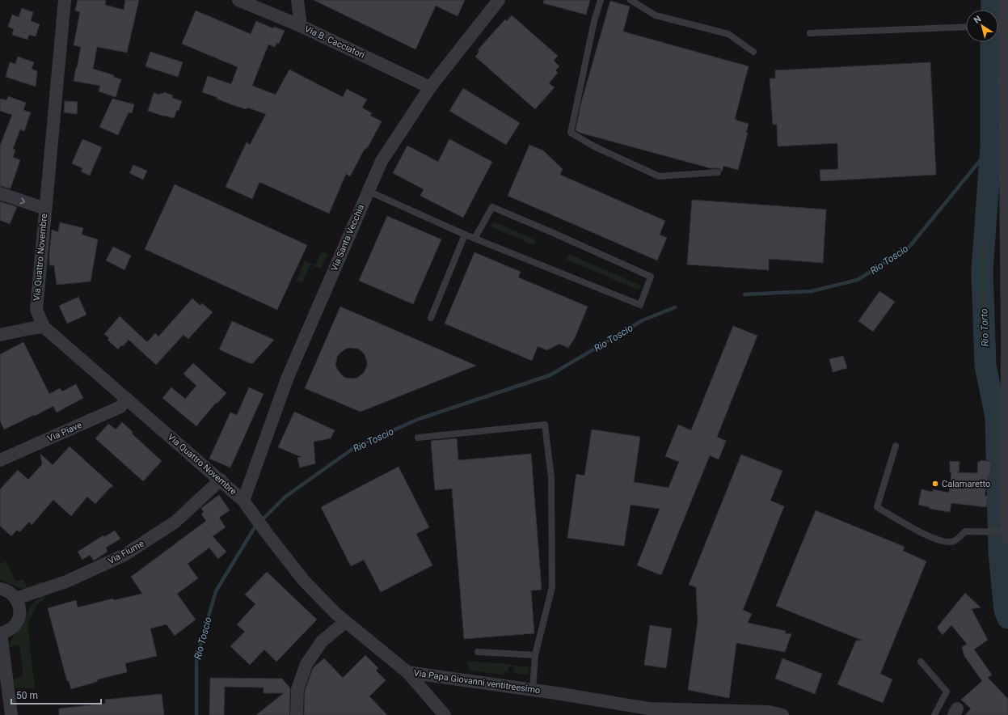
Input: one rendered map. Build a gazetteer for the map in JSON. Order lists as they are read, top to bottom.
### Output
{
  "streets": {
    "street": [
      "Via B. Cacciatori",
      "Via Santa Vecchia",
      "Via Quattro Novembre",
      "Via Piave",
      "Via Fiume",
      "Via Papa Giovanni ventitreesimo"
    ]
  },
  "crossings": [
    ["Via B. Cacciatori", "Via Santa Vecchia"],
    ["Via Santa Vecchia", "Via Quattro Novembre"],
    ["Via Santa Vecchia", "Via Papa Giovanni ventitreesimo"],
    ["Via Quattro Novembre", "Via Piave"],
    ["Via Quattro Novembre", "Via Fiume"],
    ["Via Quattro Novembre", "Via Papa Giovanni ventitreesimo"]
  ],
  "water": ["Rio Toscio", "Rio Torto"],
  "places": ["Calamaretto"],
  "scale_bar": "50 m",
  "north": "top left"
}
